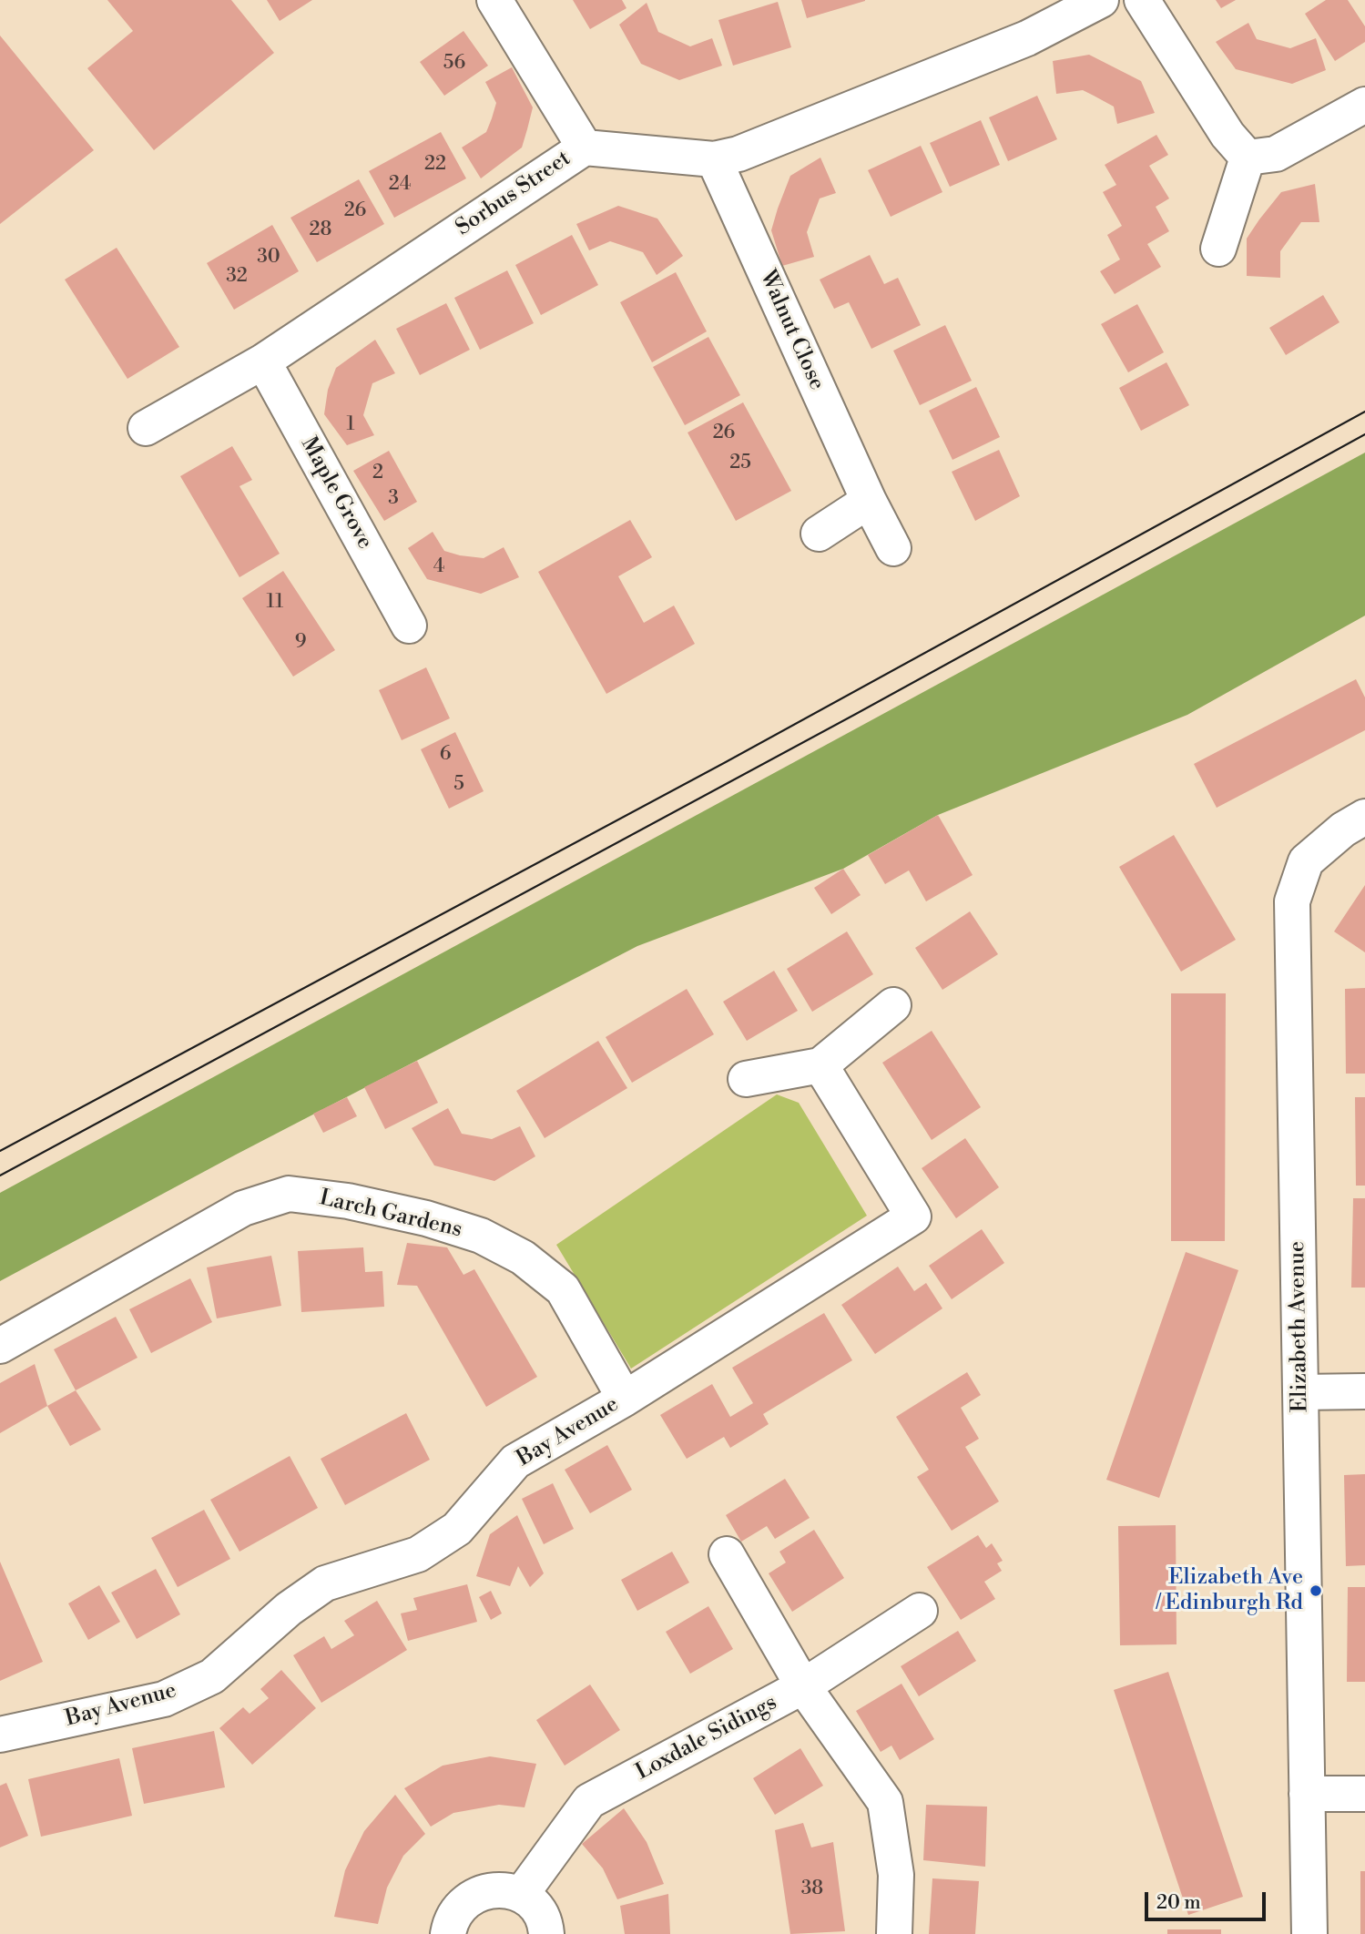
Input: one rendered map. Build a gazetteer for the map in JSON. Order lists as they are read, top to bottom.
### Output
{
  "streets": {
    "street": [
      "Sorbus Street",
      "Walnut Close",
      "Maple Grove",
      "Larch Gardens",
      "Elizabeth Avenue",
      "Bay Avenue",
      "Loxdale Sidings"
    ]
  },
  "crossings": [
    ["Sorbus Street", "Walnut Close"],
    ["Sorbus Street", "Maple Grove"],
    ["Larch Gardens", "Bay Avenue"]
  ],
  "places": ["Elizabeth Ave / Edinburgh Rd"],
  "house_numbers": [
    "56",
    "22",
    "24",
    "26",
    "28",
    "30",
    "32",
    "1",
    "26",
    "25",
    "2",
    "3",
    "4",
    "11",
    "9",
    "6",
    "5",
    "38"
  ],
  "scale_bar": "20 m"
}
